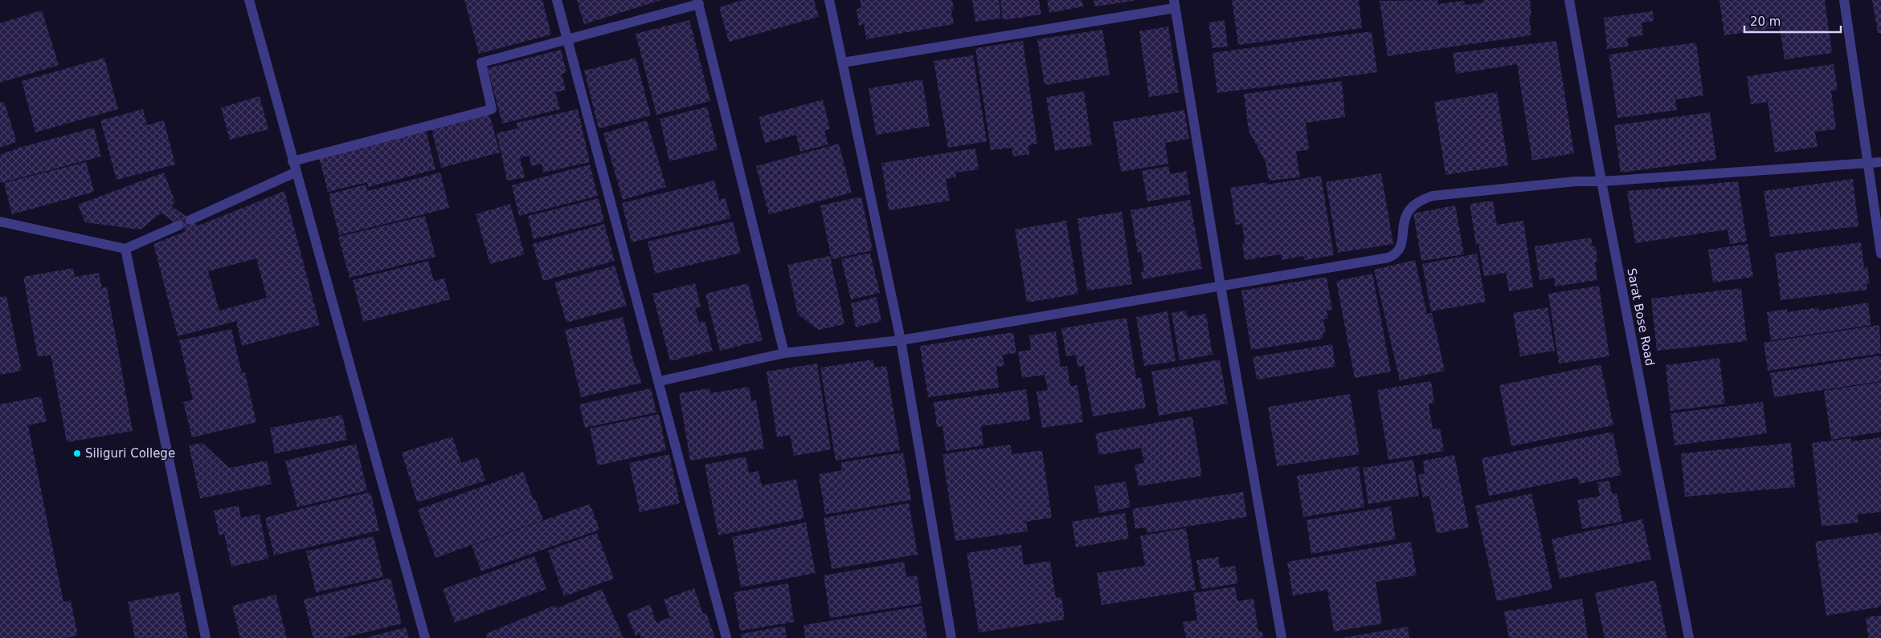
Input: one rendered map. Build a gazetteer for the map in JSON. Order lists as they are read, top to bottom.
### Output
{
  "streets": {
    "street": ["Sarat Bose Road"]
  },
  "places": ["Siliguri College"],
  "scale_bar": "20 m"
}
